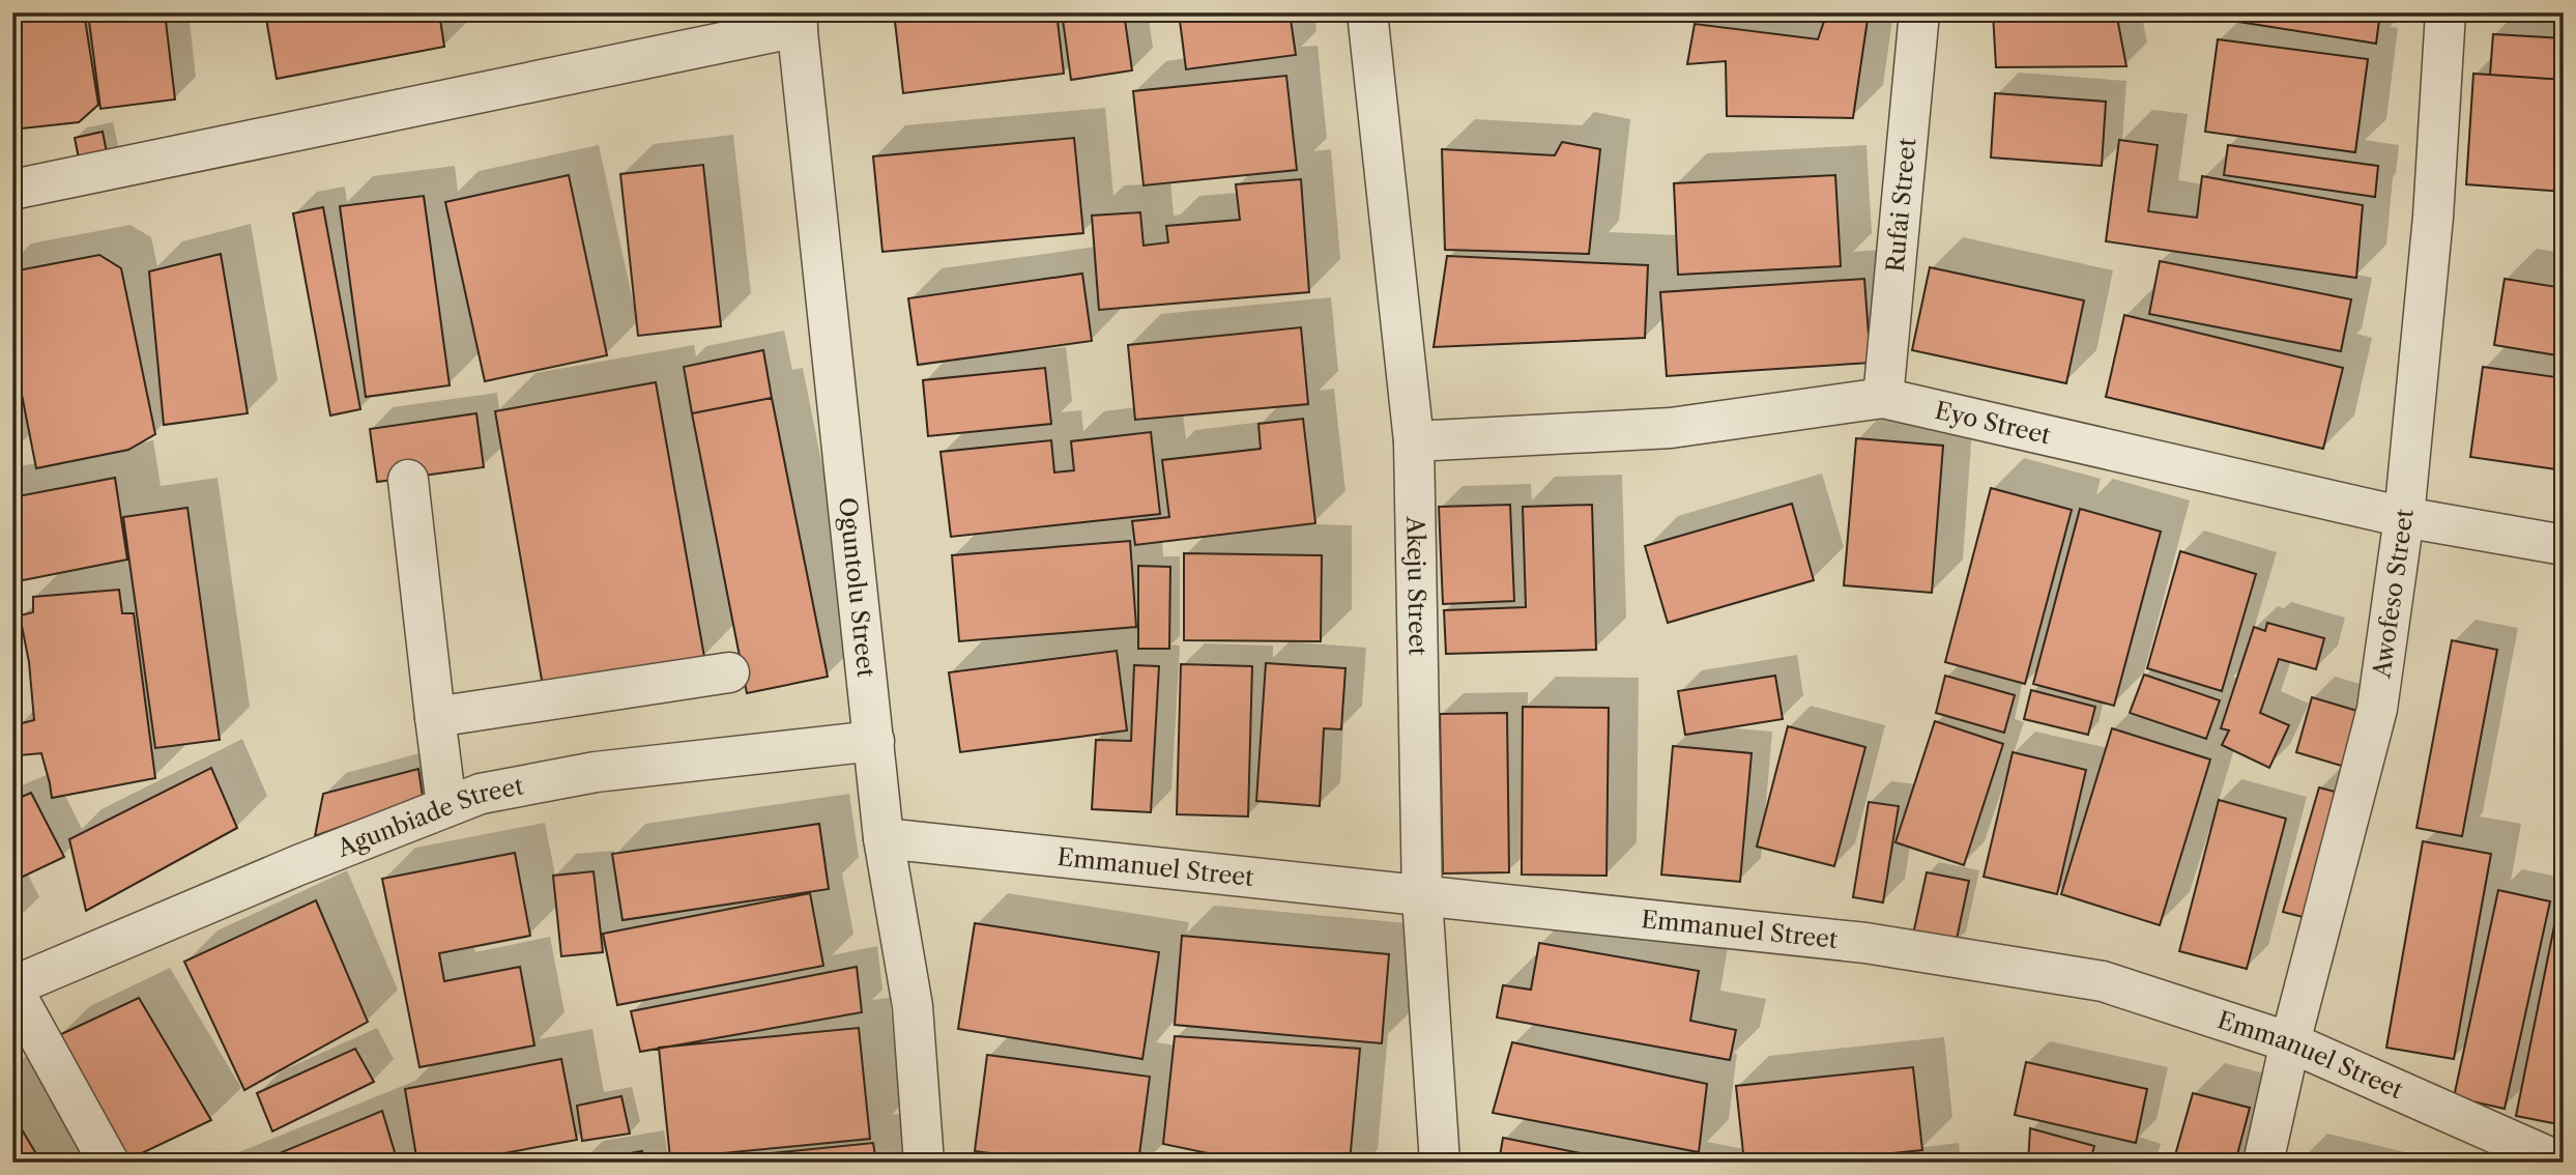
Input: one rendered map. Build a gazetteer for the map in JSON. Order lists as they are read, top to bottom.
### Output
{
  "streets": {
    "street": [
      "Rufai Street",
      "Eyo Street",
      "Akeju Street",
      "Oguntolu Street",
      "Awofeso Street",
      "Agunbiade Street",
      "Emmanuel Street"
    ]
  },
  "crossings": [
    ["Rufai Street", "Eyo Street"],
    ["Eyo Street", "Akeju Street"],
    ["Eyo Street", "Awofeso Street"],
    ["Akeju Street", "Emmanuel Street"],
    ["Oguntolu Street", "Agunbiade Street"],
    ["Oguntolu Street", "Emmanuel Street"],
    ["Awofeso Street", "Emmanuel Street"]
  ]
}
